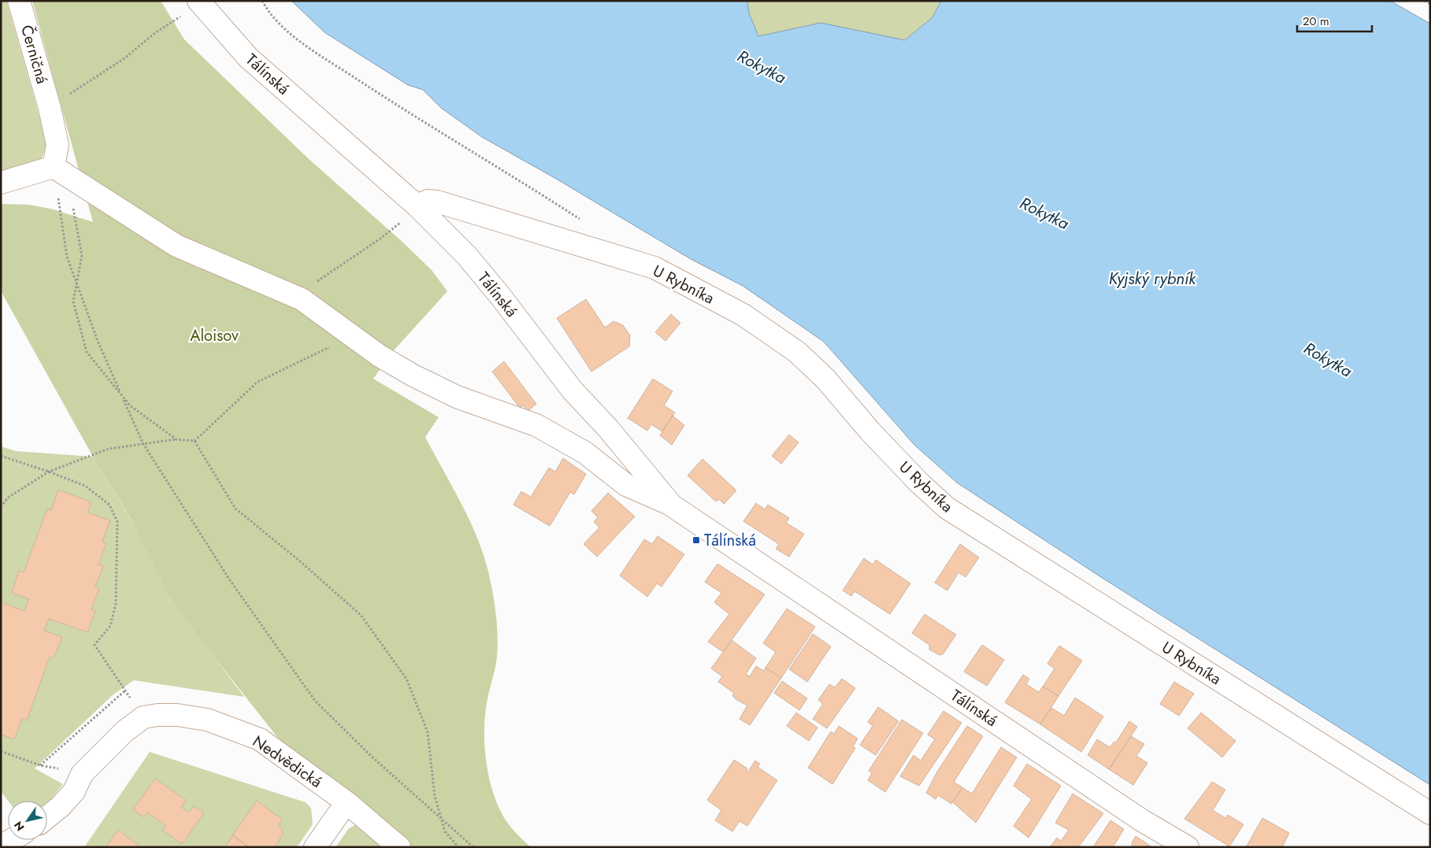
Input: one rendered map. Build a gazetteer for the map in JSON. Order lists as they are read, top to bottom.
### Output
{
  "streets": {
    "street": [
      "Černičná",
      "Tálínská",
      "U Rybníka",
      "Nedvědická"
    ]
  },
  "crossings": [
    ["Tálínská", "U Rybníka"]
  ],
  "water": ["Rokytka", "Kyjský rybník"],
  "parks": ["Aloisov"],
  "places": {
    "transit": ["Tálínská"]
  },
  "scale_bar": "20 m",
  "north": "bottom left"
}
